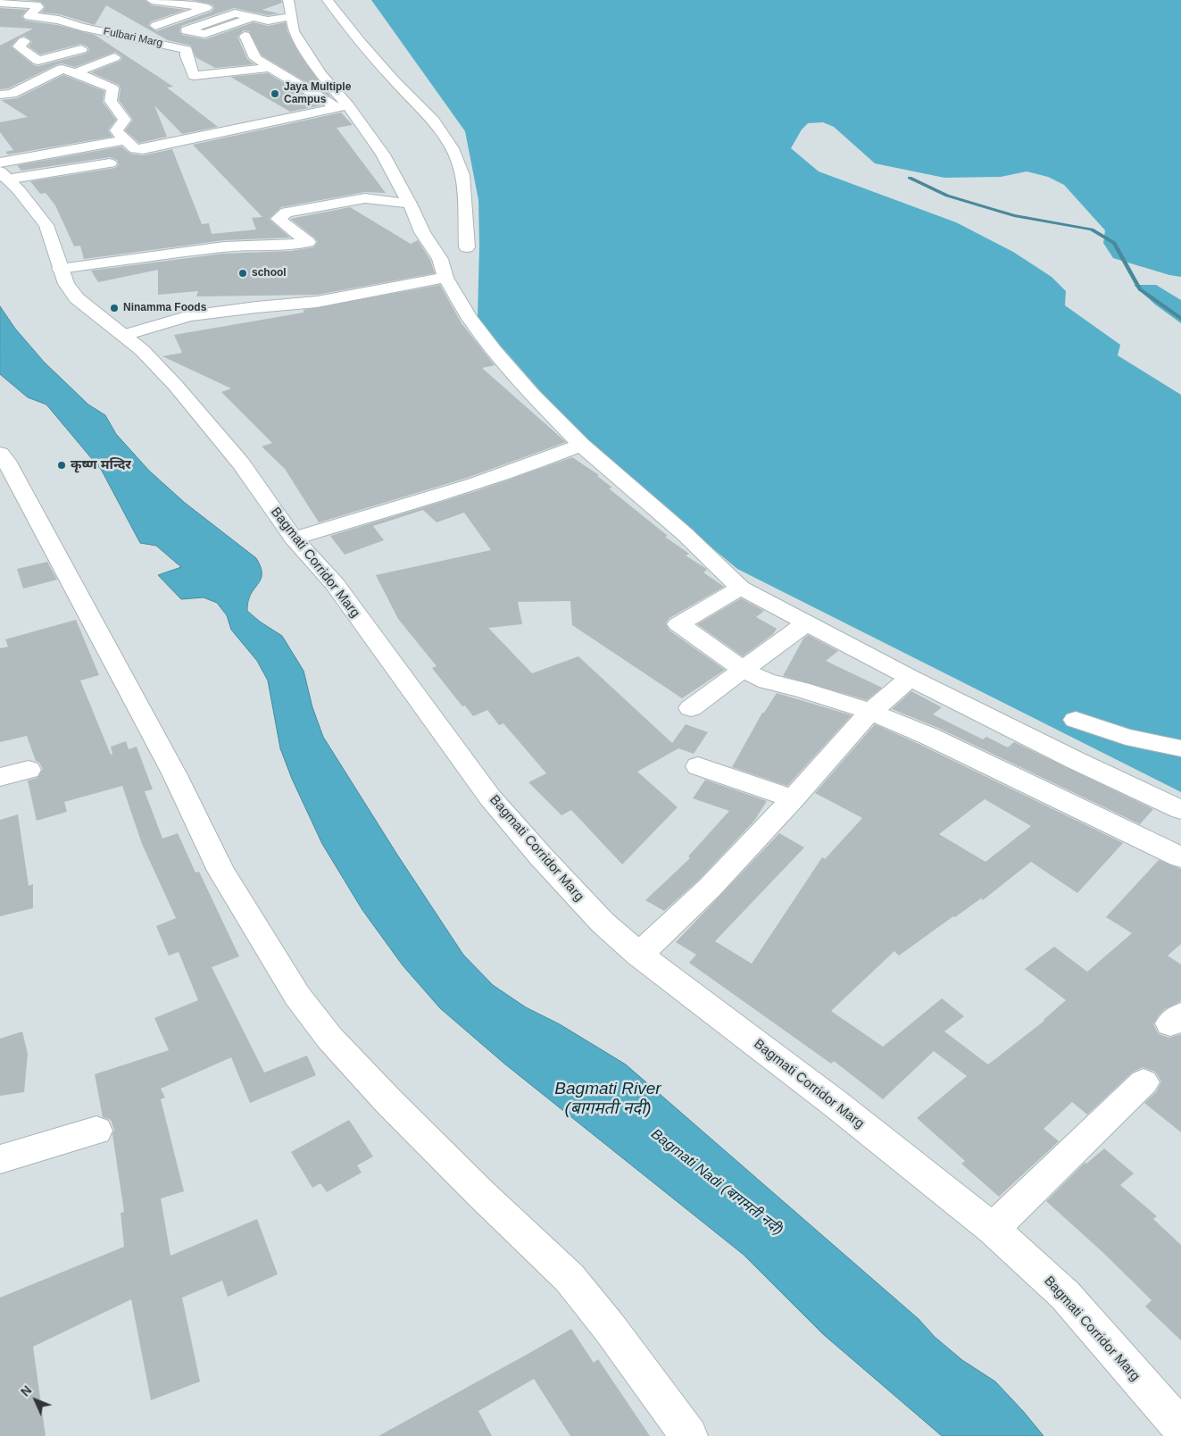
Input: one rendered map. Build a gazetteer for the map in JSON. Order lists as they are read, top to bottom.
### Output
{
  "streets": {
    "street": ["Fulbari Marg", "Bagmati Corridor Marg"]
  },
  "water": ["Bagmati River (बागमती नदी)", "Bagmati Nadi (बागमती नदी)"],
  "places": [
    "Jaya Multiple Campus",
    "school",
    "Ninamma Foods",
    "कृष्ण मन्दिर"
  ],
  "north": "top left"
}
